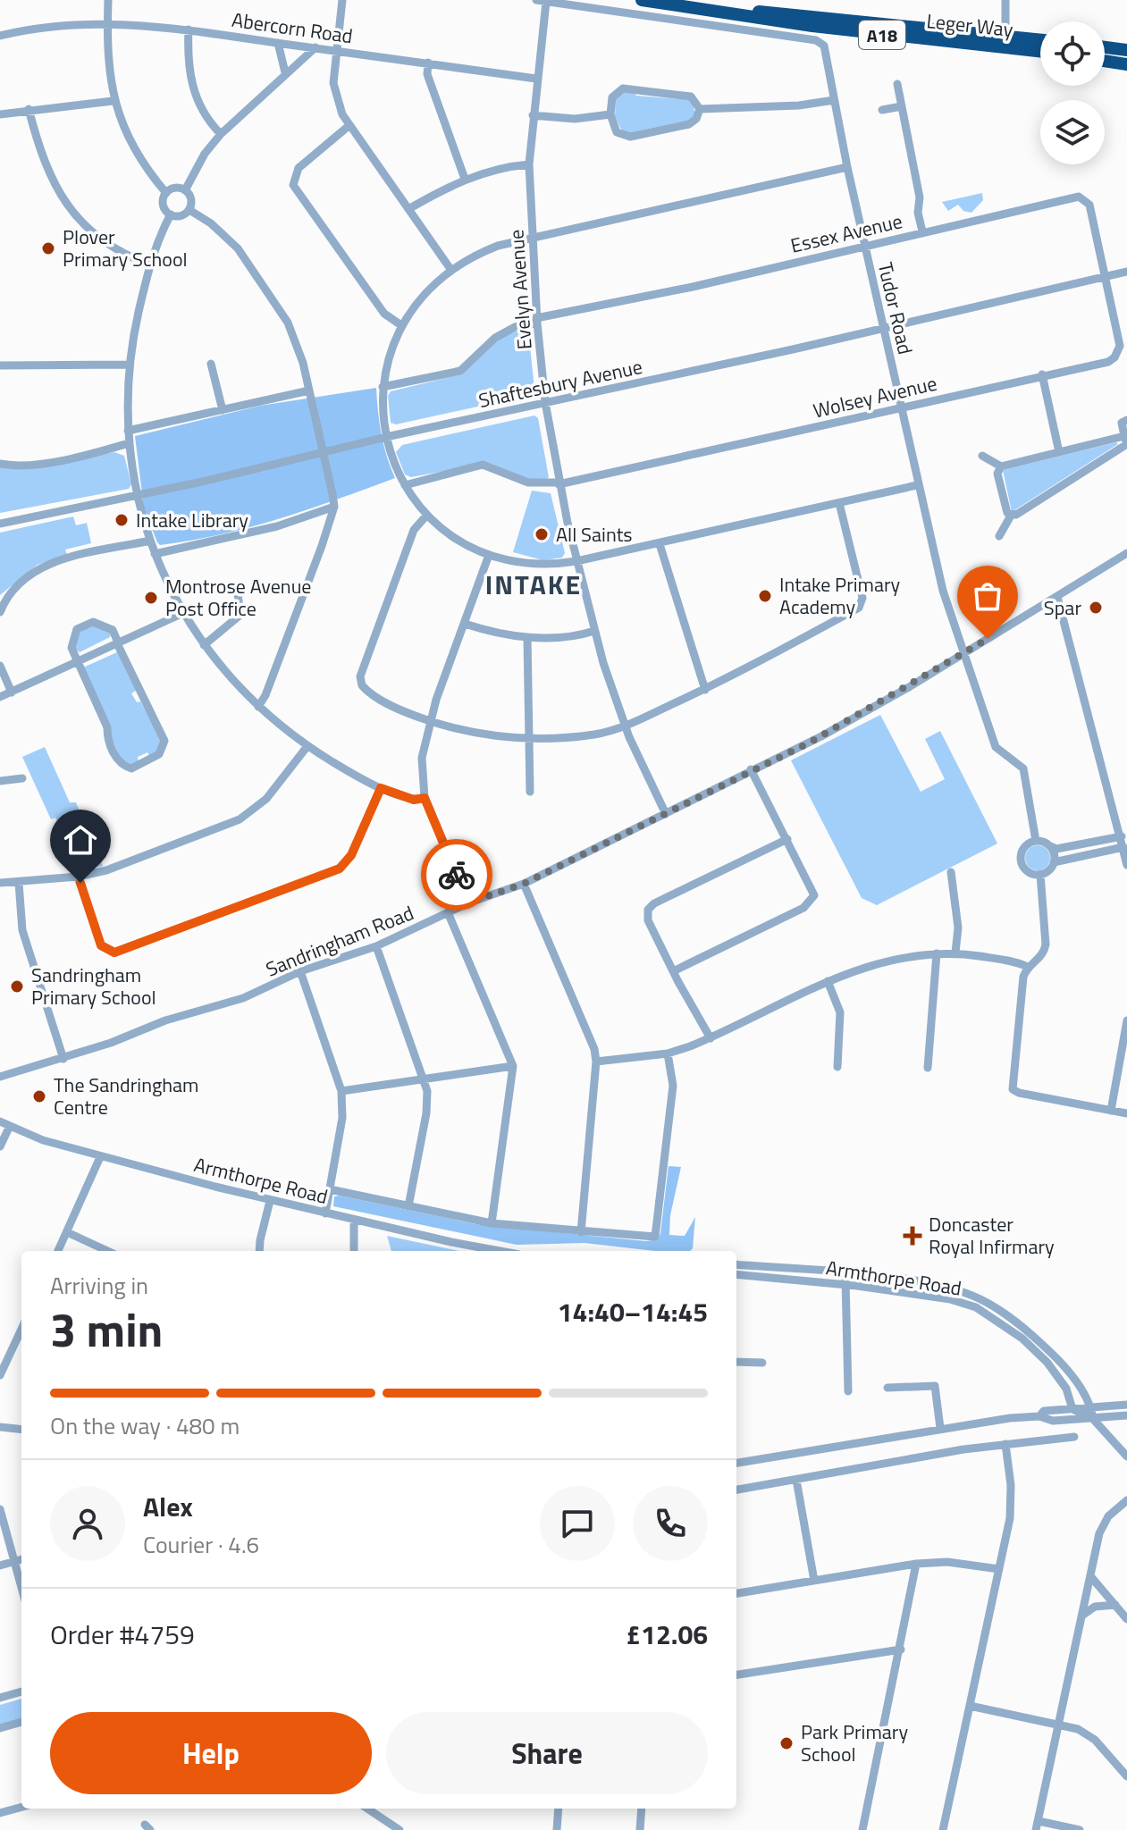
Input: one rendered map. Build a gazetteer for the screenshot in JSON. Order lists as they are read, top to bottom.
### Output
{
  "streets": {
    "highway": ["Leger Way", "A18"],
    "street": [
      "Abercorn Road",
      "Essex Avenue",
      "Evelyn Avenue",
      "Tudor Road",
      "Shaftesbury Avenue",
      "Wolsey Avenue",
      "Sandringham Road",
      "Armthorpe Road"
    ]
  },
  "crossings": [
    ["Abercorn Road", "Evelyn Avenue"],
    ["Essex Avenue", "Evelyn Avenue"],
    ["Essex Avenue", "Tudor Road"],
    ["Essex Avenue", "Shaftesbury Avenue"],
    ["Essex Avenue", "Wolsey Avenue"],
    ["Evelyn Avenue", "Tudor Road"],
    ["Evelyn Avenue", "Shaftesbury Avenue"],
    ["Evelyn Avenue", "Wolsey Avenue"],
    ["Evelyn Avenue", "Sandringham Road"],
    ["Tudor Road", "Shaftesbury Avenue"],
    ["Tudor Road", "Wolsey Avenue"],
    ["Tudor Road", "Sandringham Road"],
    ["Shaftesbury Avenue", "Wolsey Avenue"]
  ],
  "districts": ["INTAKE"],
  "places": {
    "other": [
      "Plover Primary School",
      "Intake Library",
      "All Saints",
      "Intake Primary Academy",
      "Montrose Avenue Post Office",
      "Spar",
      "Sandringham Primary School",
      "The Sandringham Centre",
      "Park Primary School"
    ],
    "health": ["Doncaster Royal Infirmary"]
  },
  "page": {
    "heading": ["3 min", "Arriving in", "14:40–14:45"],
    "panel": [
      "Alex",
      "Courier · 4.6",
      "Order #4759",
      "£12.06"
    ],
    "bar": "On the way · 480 m",
    "buttons": ["Help", "Share"]
  }
}
